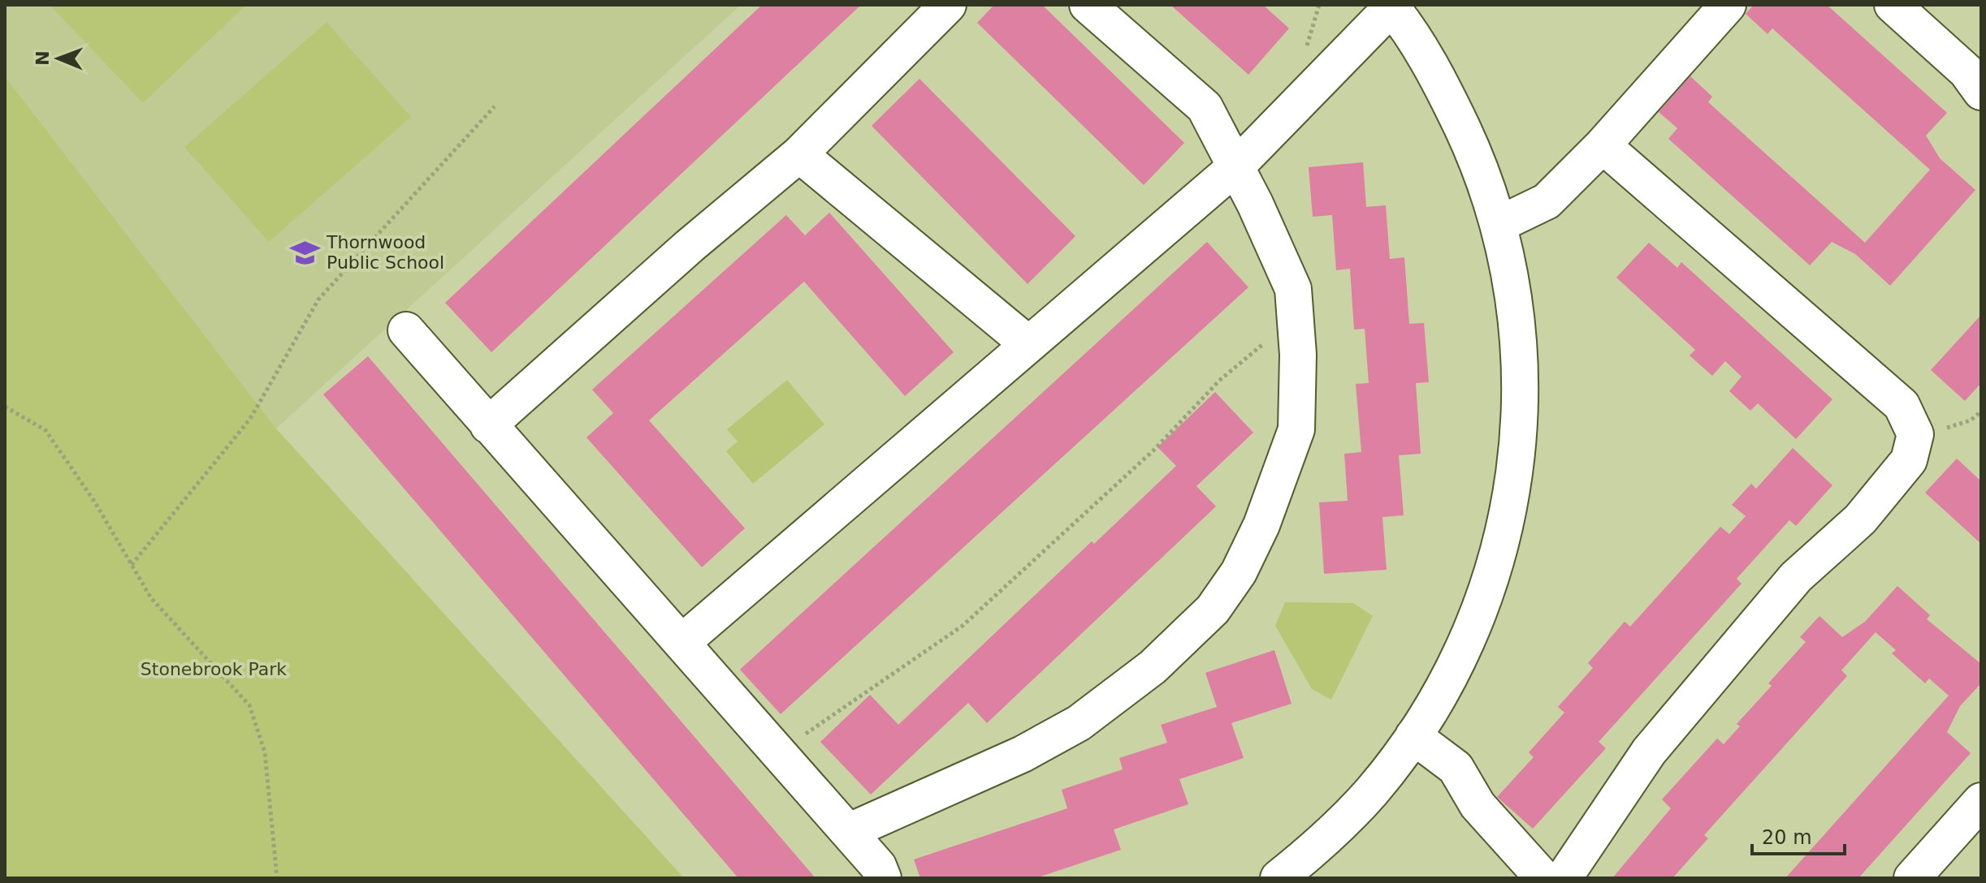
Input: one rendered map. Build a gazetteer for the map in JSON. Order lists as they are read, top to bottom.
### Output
{
  "parks": ["Stonebrook Park"],
  "places": {
    "school or university": ["Thornwood Public School"]
  },
  "scale_bar": "20 m",
  "north": "left"
}
